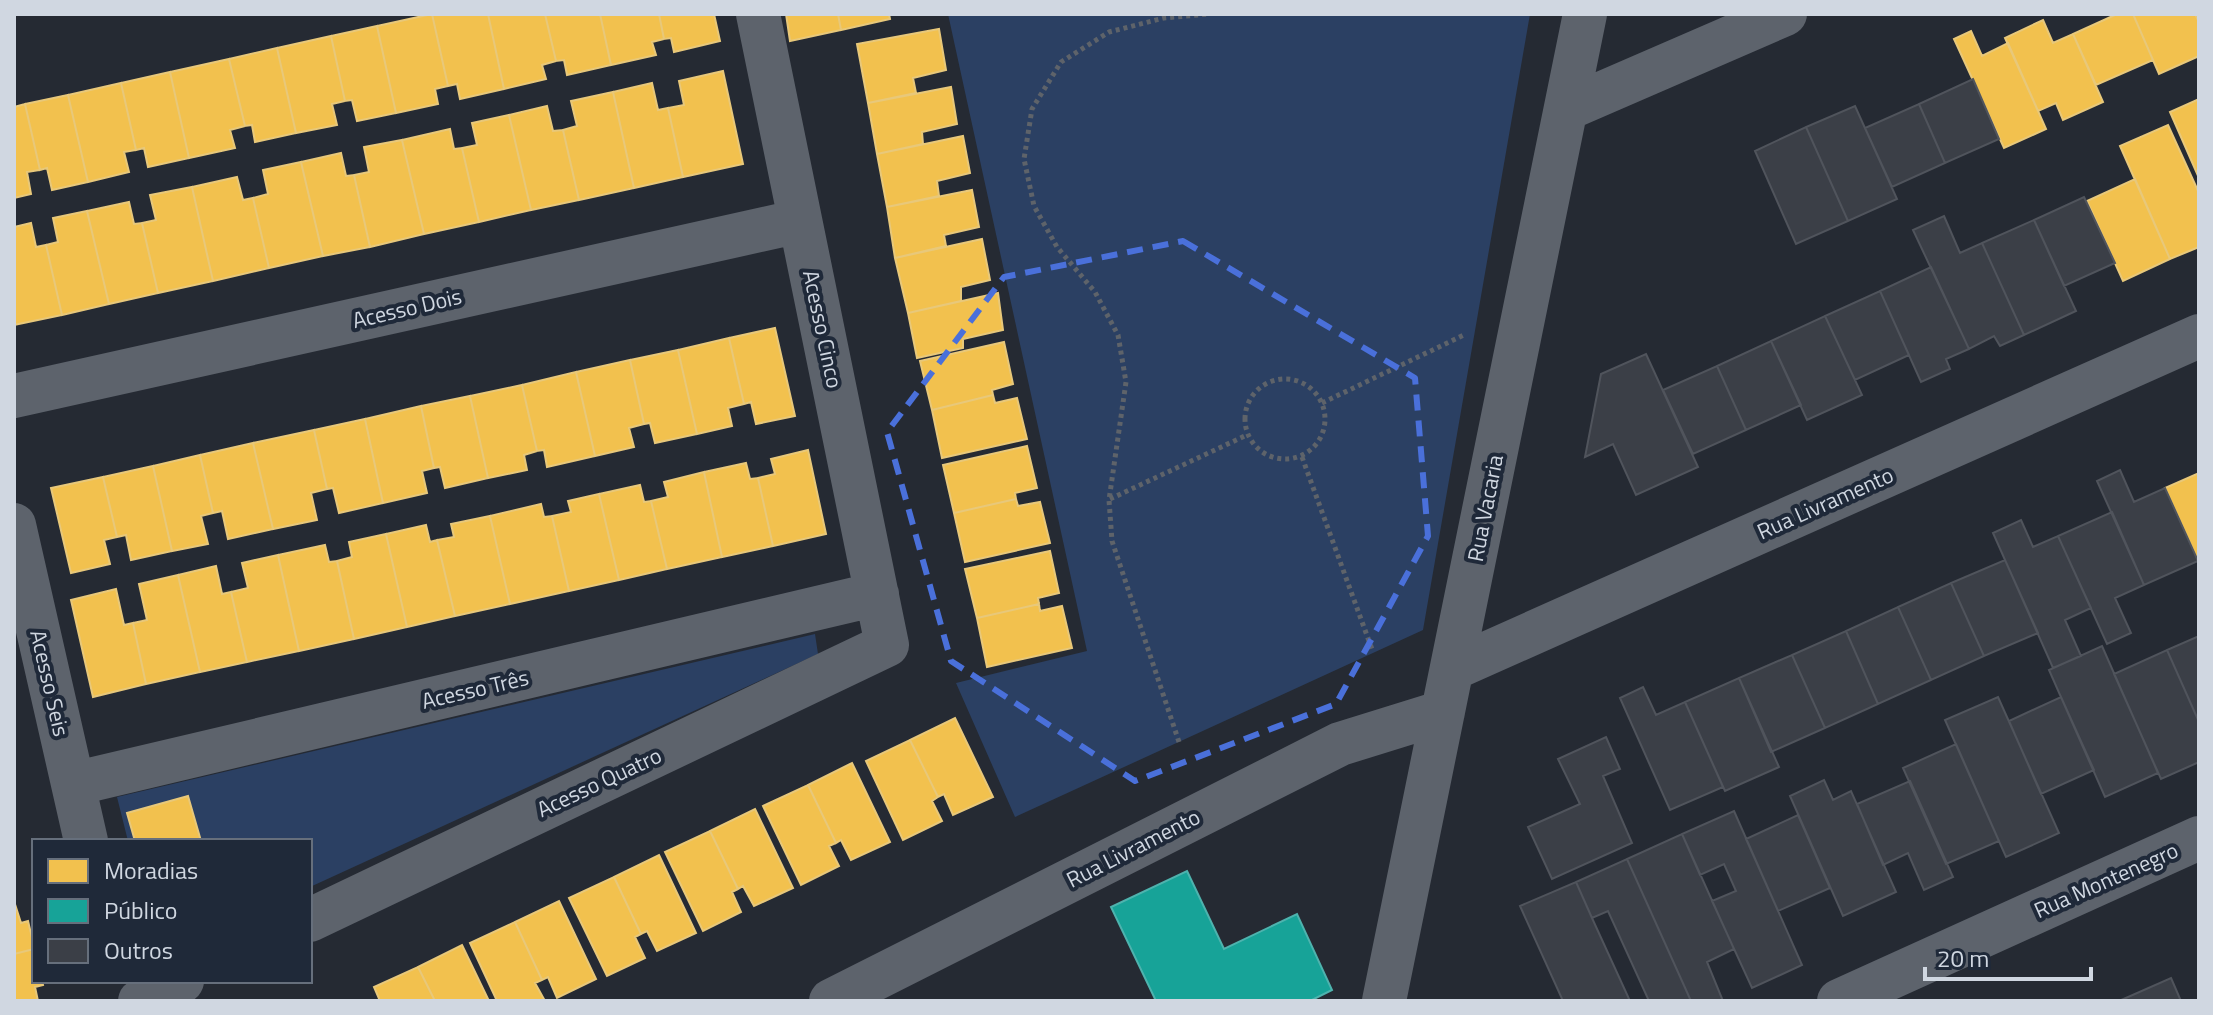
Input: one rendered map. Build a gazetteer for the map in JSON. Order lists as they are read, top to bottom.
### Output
{
  "streets": {
    "street": [
      "Acesso Dois",
      "Acesso Cinco",
      "Rua Livramento",
      "Rua Vacaria",
      "Acesso Seis",
      "Acesso Três",
      "Acesso Quatro",
      "Rua Montenegro"
    ]
  },
  "crossings": [
    ["Acesso Dois", "Acesso Cinco"],
    ["Acesso Cinco", "Acesso Três"],
    ["Acesso Cinco", "Acesso Quatro"],
    ["Rua Livramento", "Rua Vacaria"],
    ["Acesso Seis", "Acesso Três"]
  ],
  "legend": ["Moradias", "Público", "Outros"],
  "scale_bar": "20 m"
}
